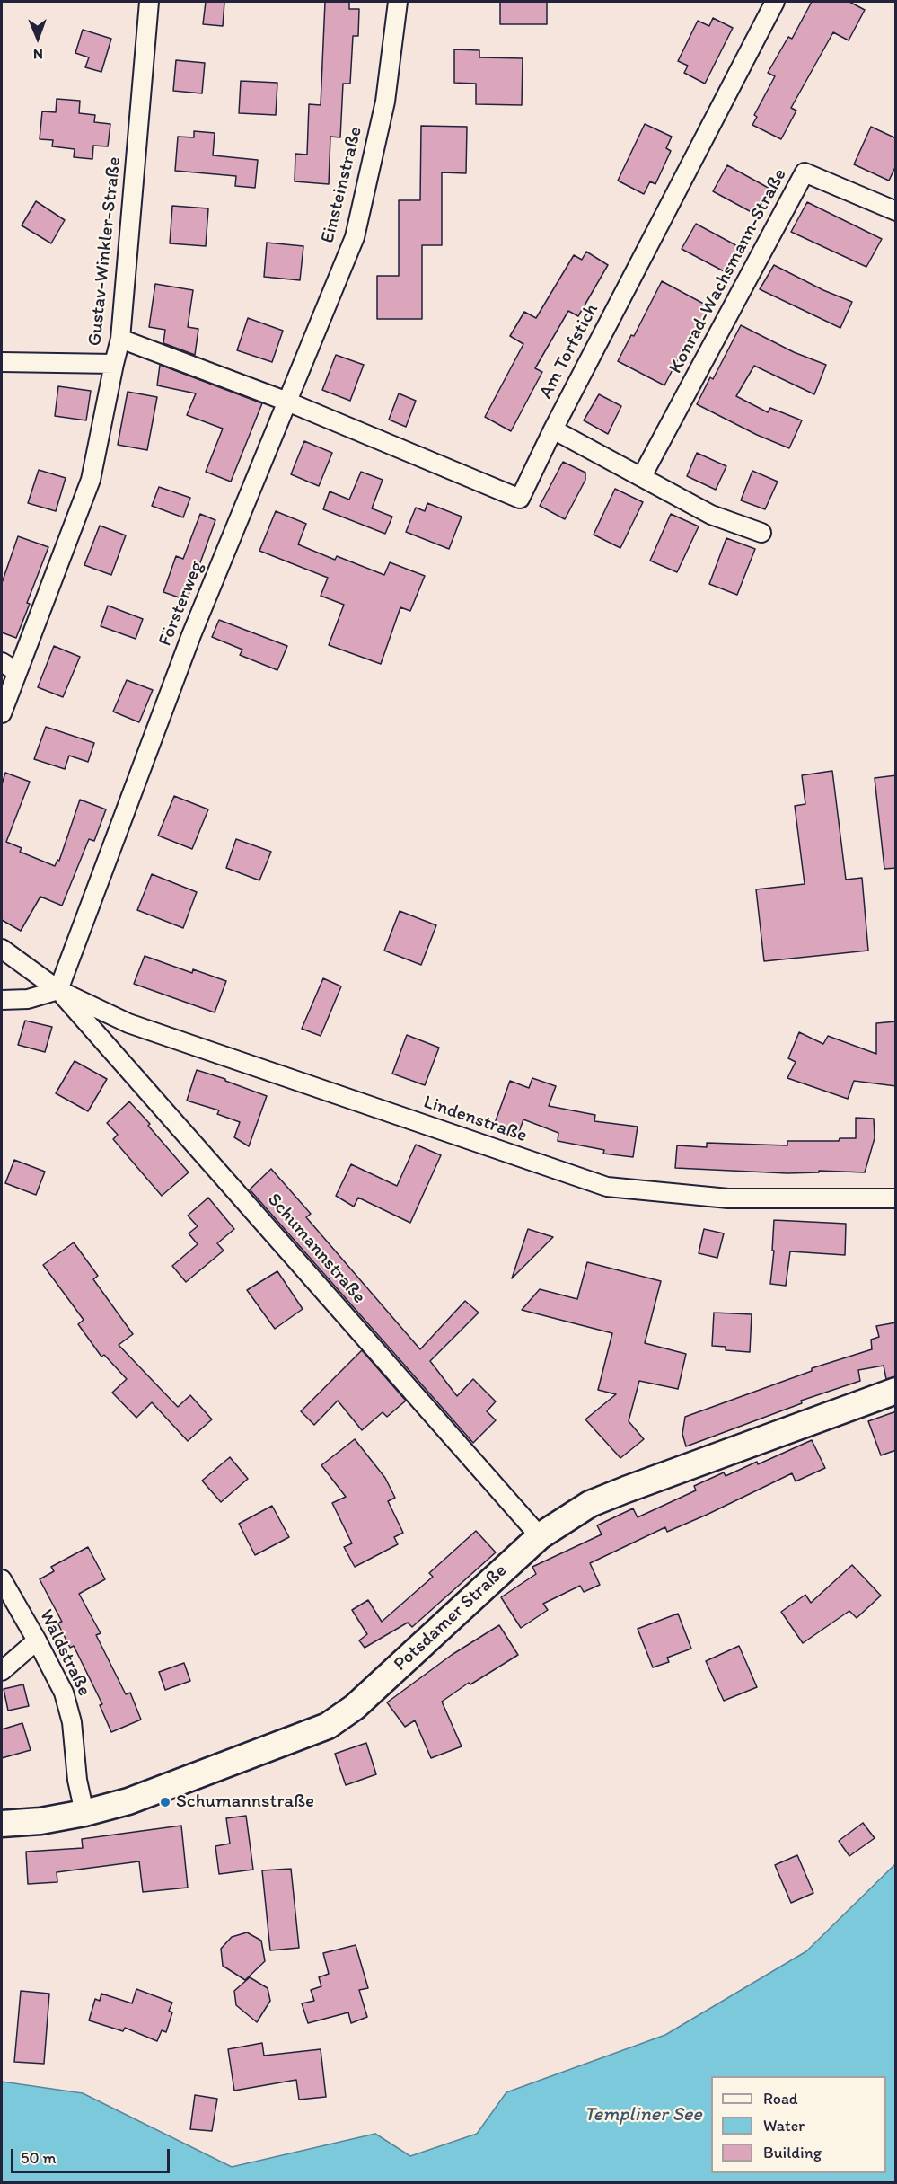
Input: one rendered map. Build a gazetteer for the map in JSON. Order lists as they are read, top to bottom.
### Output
{
  "streets": {
    "street": [
      "Einsteinstraße",
      "Gustav-Winkler-Straße",
      "Konrad-Wachsmann-Straße",
      "Am Torfstich",
      "Försterweg",
      "Lindenstraße",
      "Schumannstraße",
      "Potsdamer Straße",
      "Waldstraße"
    ]
  },
  "crossings": [
    ["Einsteinstraße", "Am Torfstich"],
    ["Einsteinstraße", "Försterweg"],
    ["Am Torfstich", "Försterweg"],
    ["Försterweg", "Lindenstraße"],
    ["Försterweg", "Schumannstraße"],
    ["Lindenstraße", "Schumannstraße"],
    ["Schumannstraße", "Potsdamer Straße"],
    ["Potsdamer Straße", "Waldstraße"]
  ],
  "water": ["Templiner See"],
  "places": ["Schumannstraße"],
  "legend": ["Road", "Water", "Building"],
  "scale_bar": "50 m",
  "north": "bottom"
}
